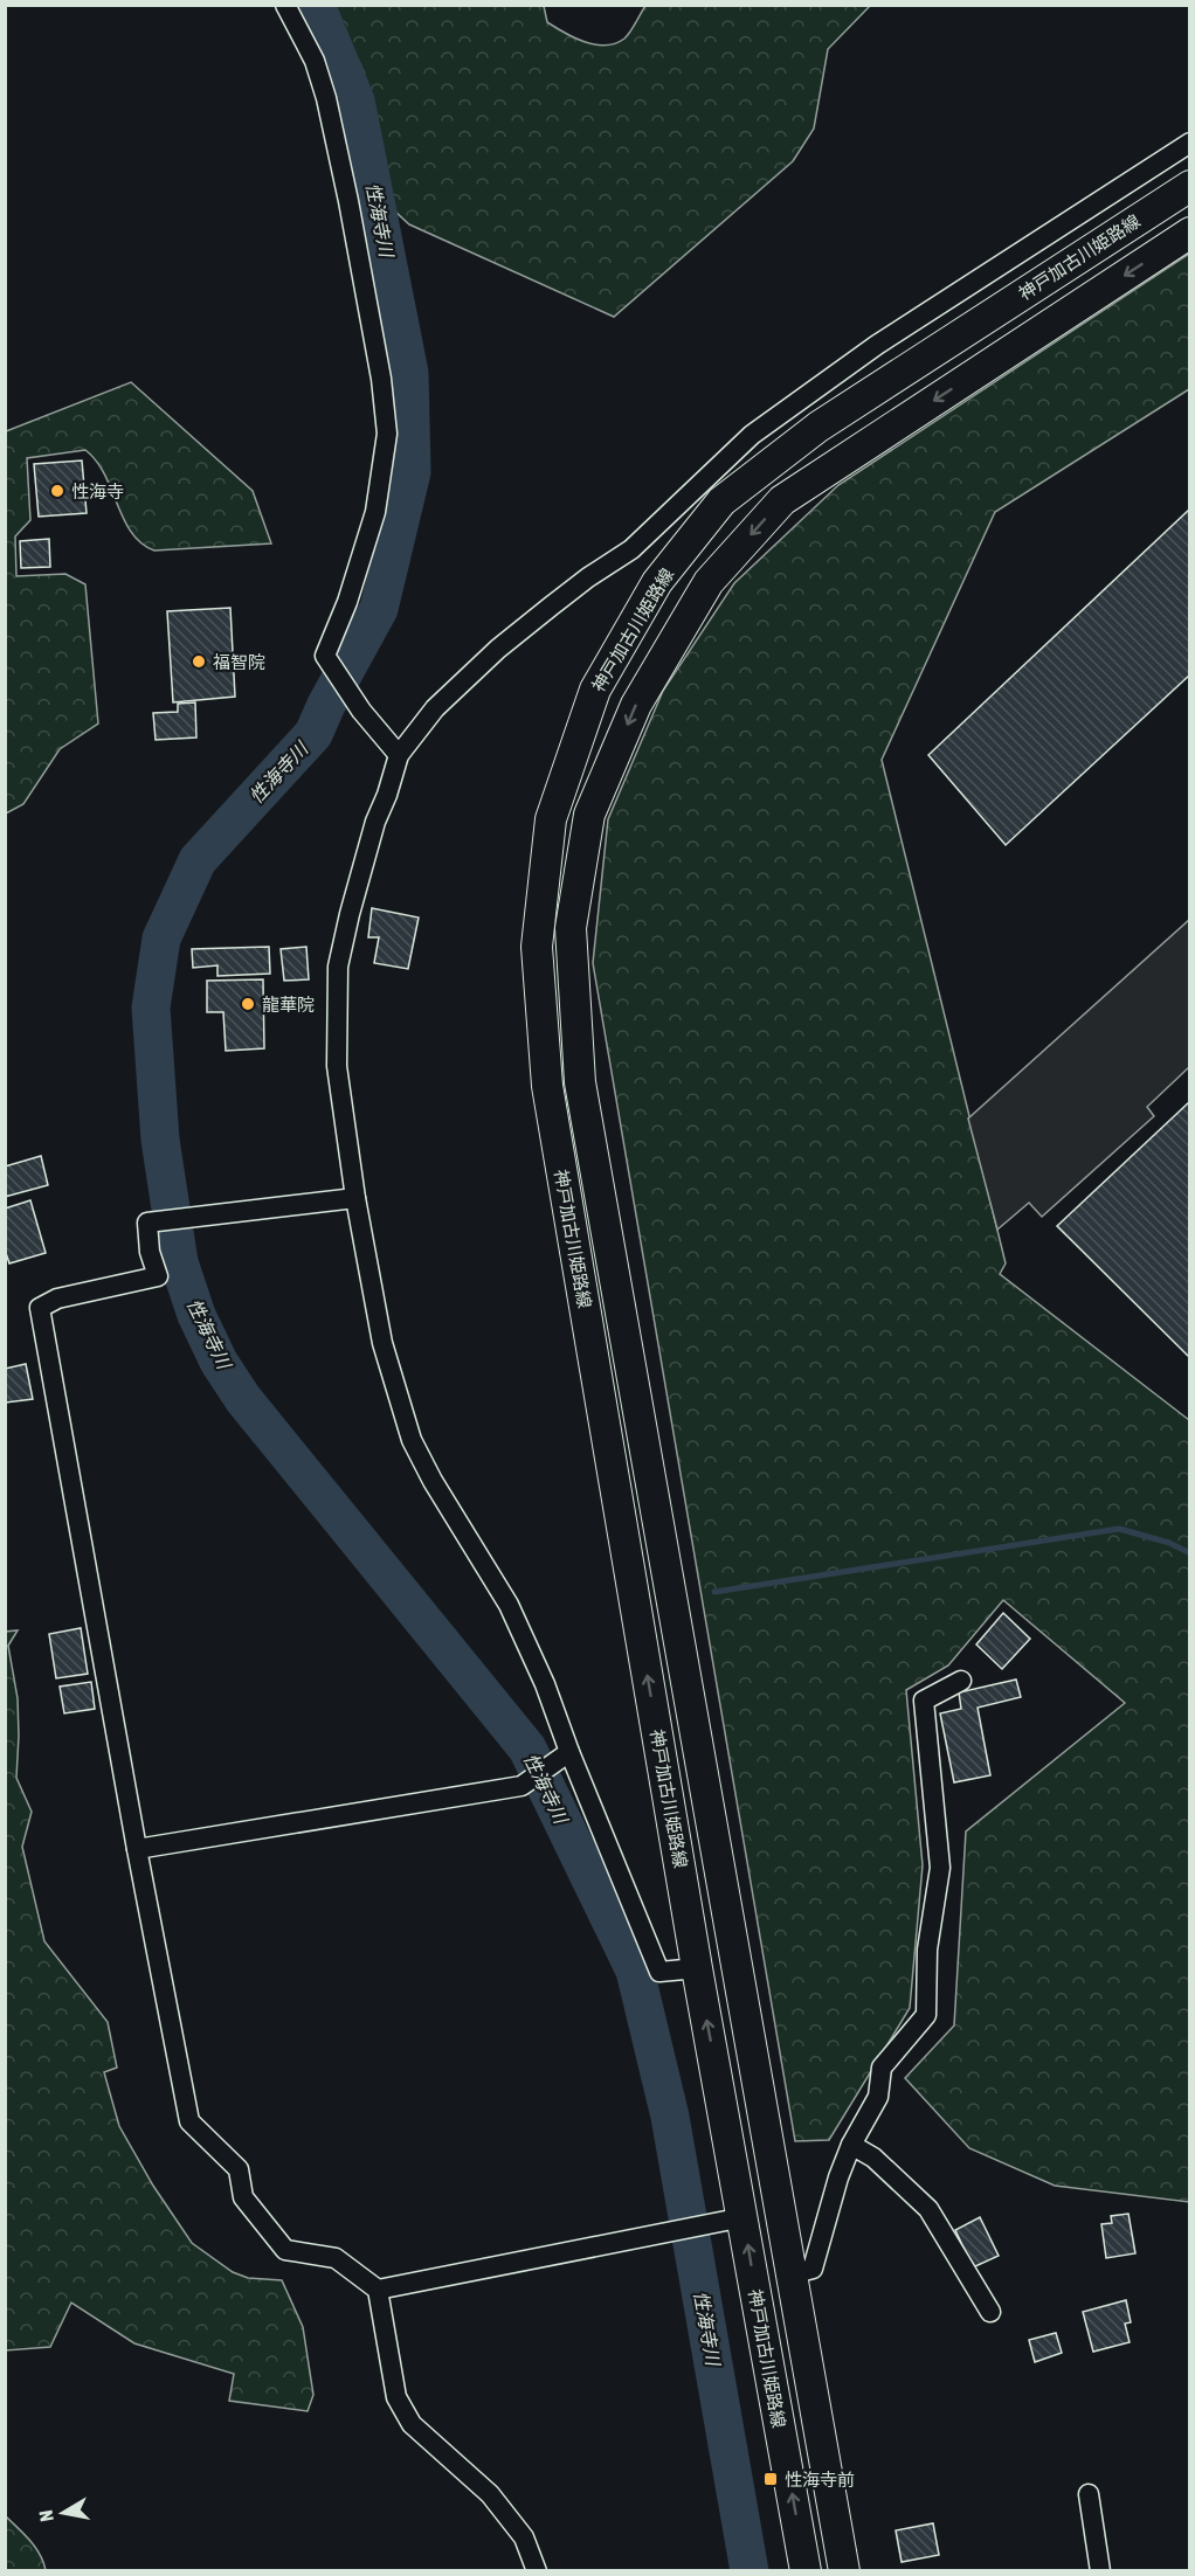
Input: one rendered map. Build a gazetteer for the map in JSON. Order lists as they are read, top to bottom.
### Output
{
  "streets": {
    "main road": ["神戸加古川姫路線"]
  },
  "water": ["性海寺川"],
  "places": {
    "other": ["性海寺", "福智院", "龍華院"],
    "transit": ["性海寺前"]
  },
  "north": "left"
}
